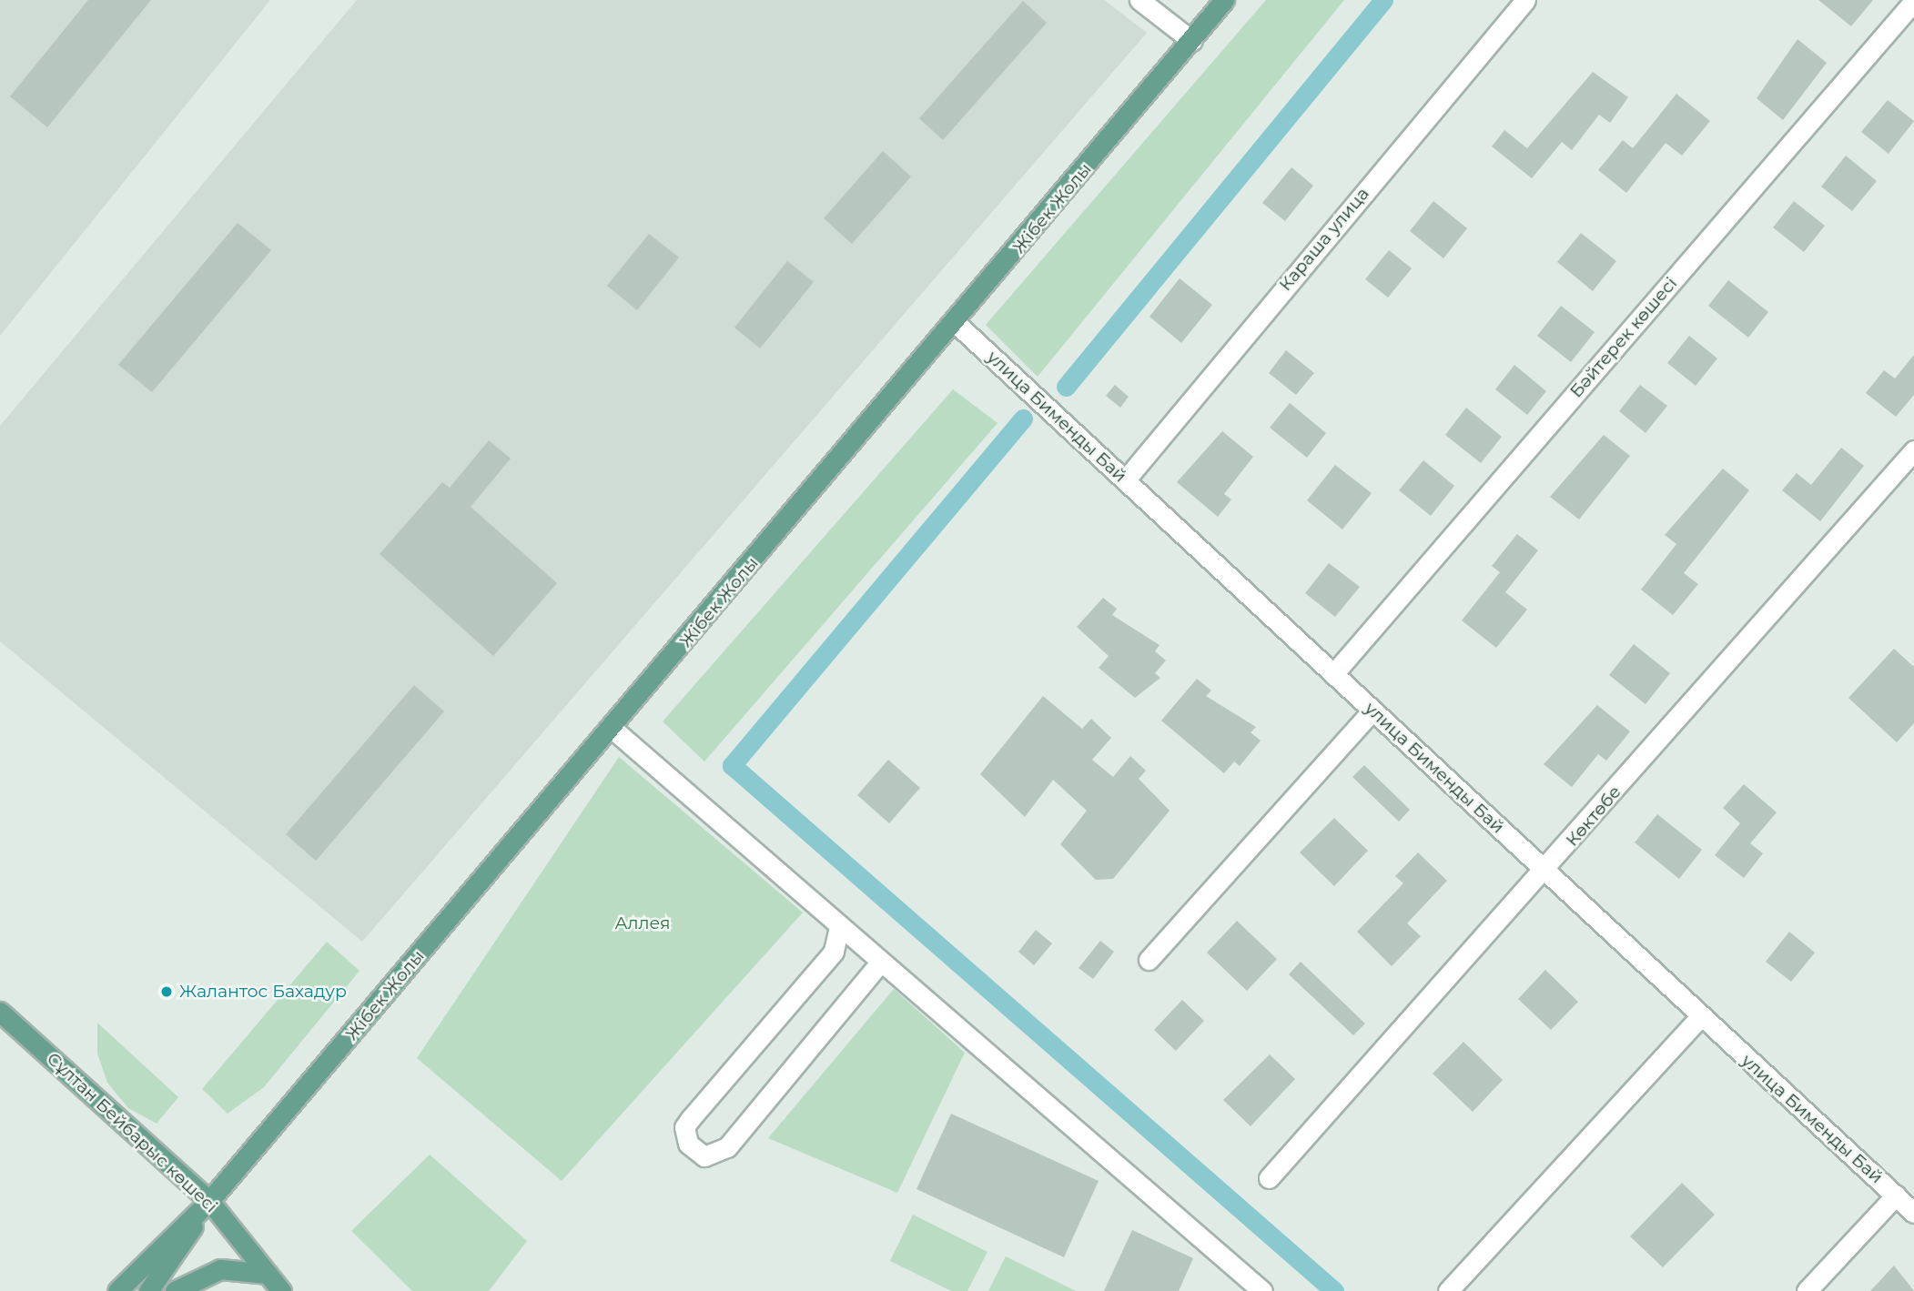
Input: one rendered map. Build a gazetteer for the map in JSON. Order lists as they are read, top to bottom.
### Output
{
  "streets": {
    "main road": ["Жібек Жолы", "Сұлтан Бейбарыс көшесі"],
    "street": [
      "Караша улица",
      "Бәйтерек көшесі",
      "улица Бименды Бай",
      "Көктөбе"
    ]
  },
  "crossings": [
    ["Жібек Жолы", "улица Бименды Бай"],
    ["Жібек Жолы", "Сұлтан Бейбарыс көшесі"],
    ["Караша улица", "улица Бименды Бай"],
    ["Бәйтерек көшесі", "улица Бименды Бай"],
    ["улица Бименды Бай", "Көктөбе"]
  ],
  "parks": ["Аллея"],
  "places": ["Жалантос Бахадур"]
}
